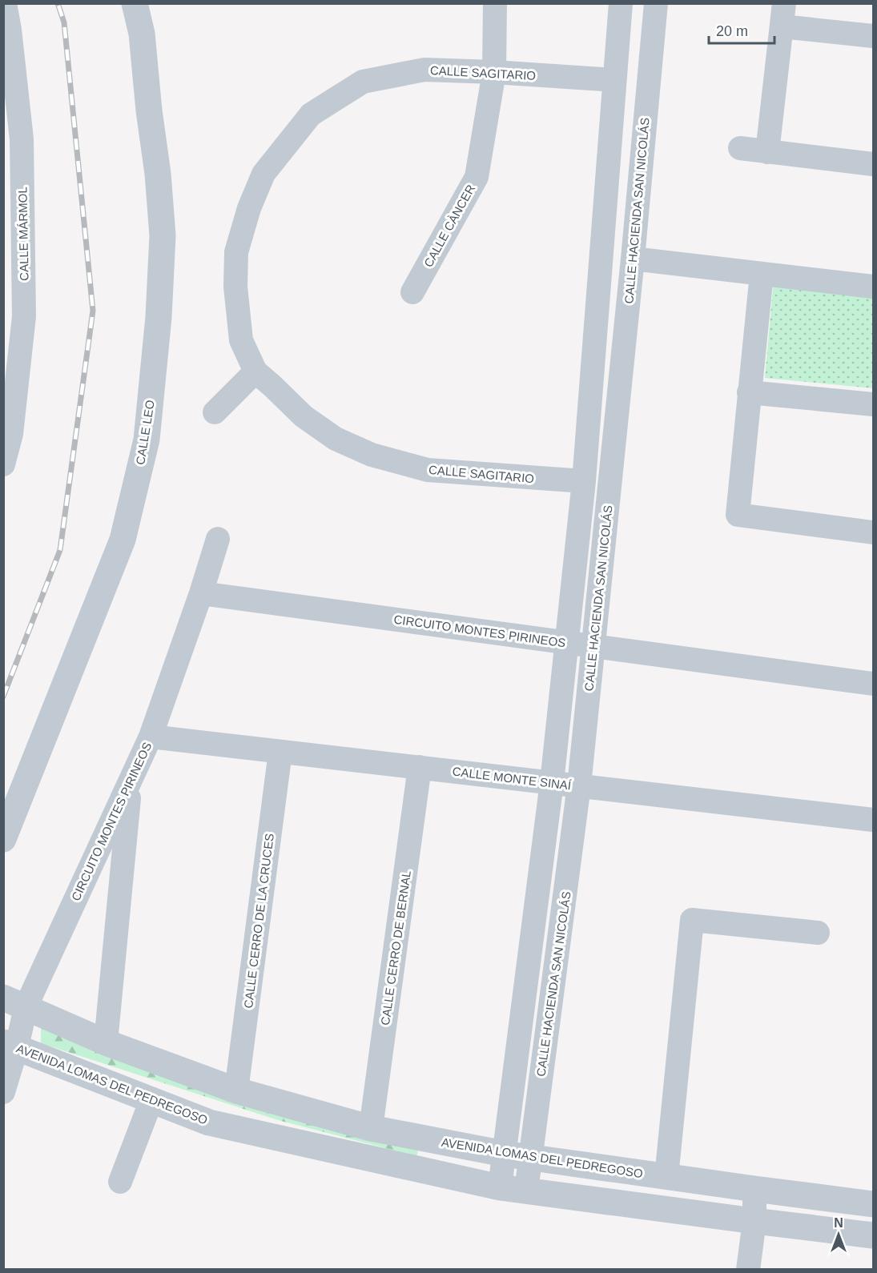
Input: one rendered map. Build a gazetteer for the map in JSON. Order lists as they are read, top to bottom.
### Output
{
  "streets": {
    "street": [
      "CALLE SAGITARIO",
      "CALLE HACIENDA SAN NICOLÁS",
      "CALLE CÀNCER",
      "CALLE MÁRMOL",
      "CALLE LEO",
      "CIRCUITO MONTES PIRINEOS",
      "CALLE MONTE SINAÍ",
      "CALLE CERRO DE LA CRUCES",
      "CALLE CERRO DE BERNAL",
      "AVENIDA LOMAS DEL PEDREGOSO"
    ]
  },
  "crossings": [
    ["CALLE SAGITARIO", "CALLE CÀNCER"],
    ["CALLE HACIENDA SAN NICOLÁS", "CIRCUITO MONTES PIRINEOS"],
    ["CALLE HACIENDA SAN NICOLÁS", "CALLE MONTE SINAÍ"],
    ["CALLE HACIENDA SAN NICOLÁS", "AVENIDA LOMAS DEL PEDREGOSO"],
    ["CIRCUITO MONTES PIRINEOS", "CALLE MONTE SINAÍ"],
    ["CIRCUITO MONTES PIRINEOS", "AVENIDA LOMAS DEL PEDREGOSO"],
    ["CALLE MONTE SINAÍ", "CALLE CERRO DE LA CRUCES"],
    ["CALLE MONTE SINAÍ", "CALLE CERRO DE BERNAL"],
    ["CALLE CERRO DE LA CRUCES", "AVENIDA LOMAS DEL PEDREGOSO"],
    ["CALLE CERRO DE BERNAL", "AVENIDA LOMAS DEL PEDREGOSO"]
  ],
  "scale_bar": "20 m",
  "north": "top"
}
